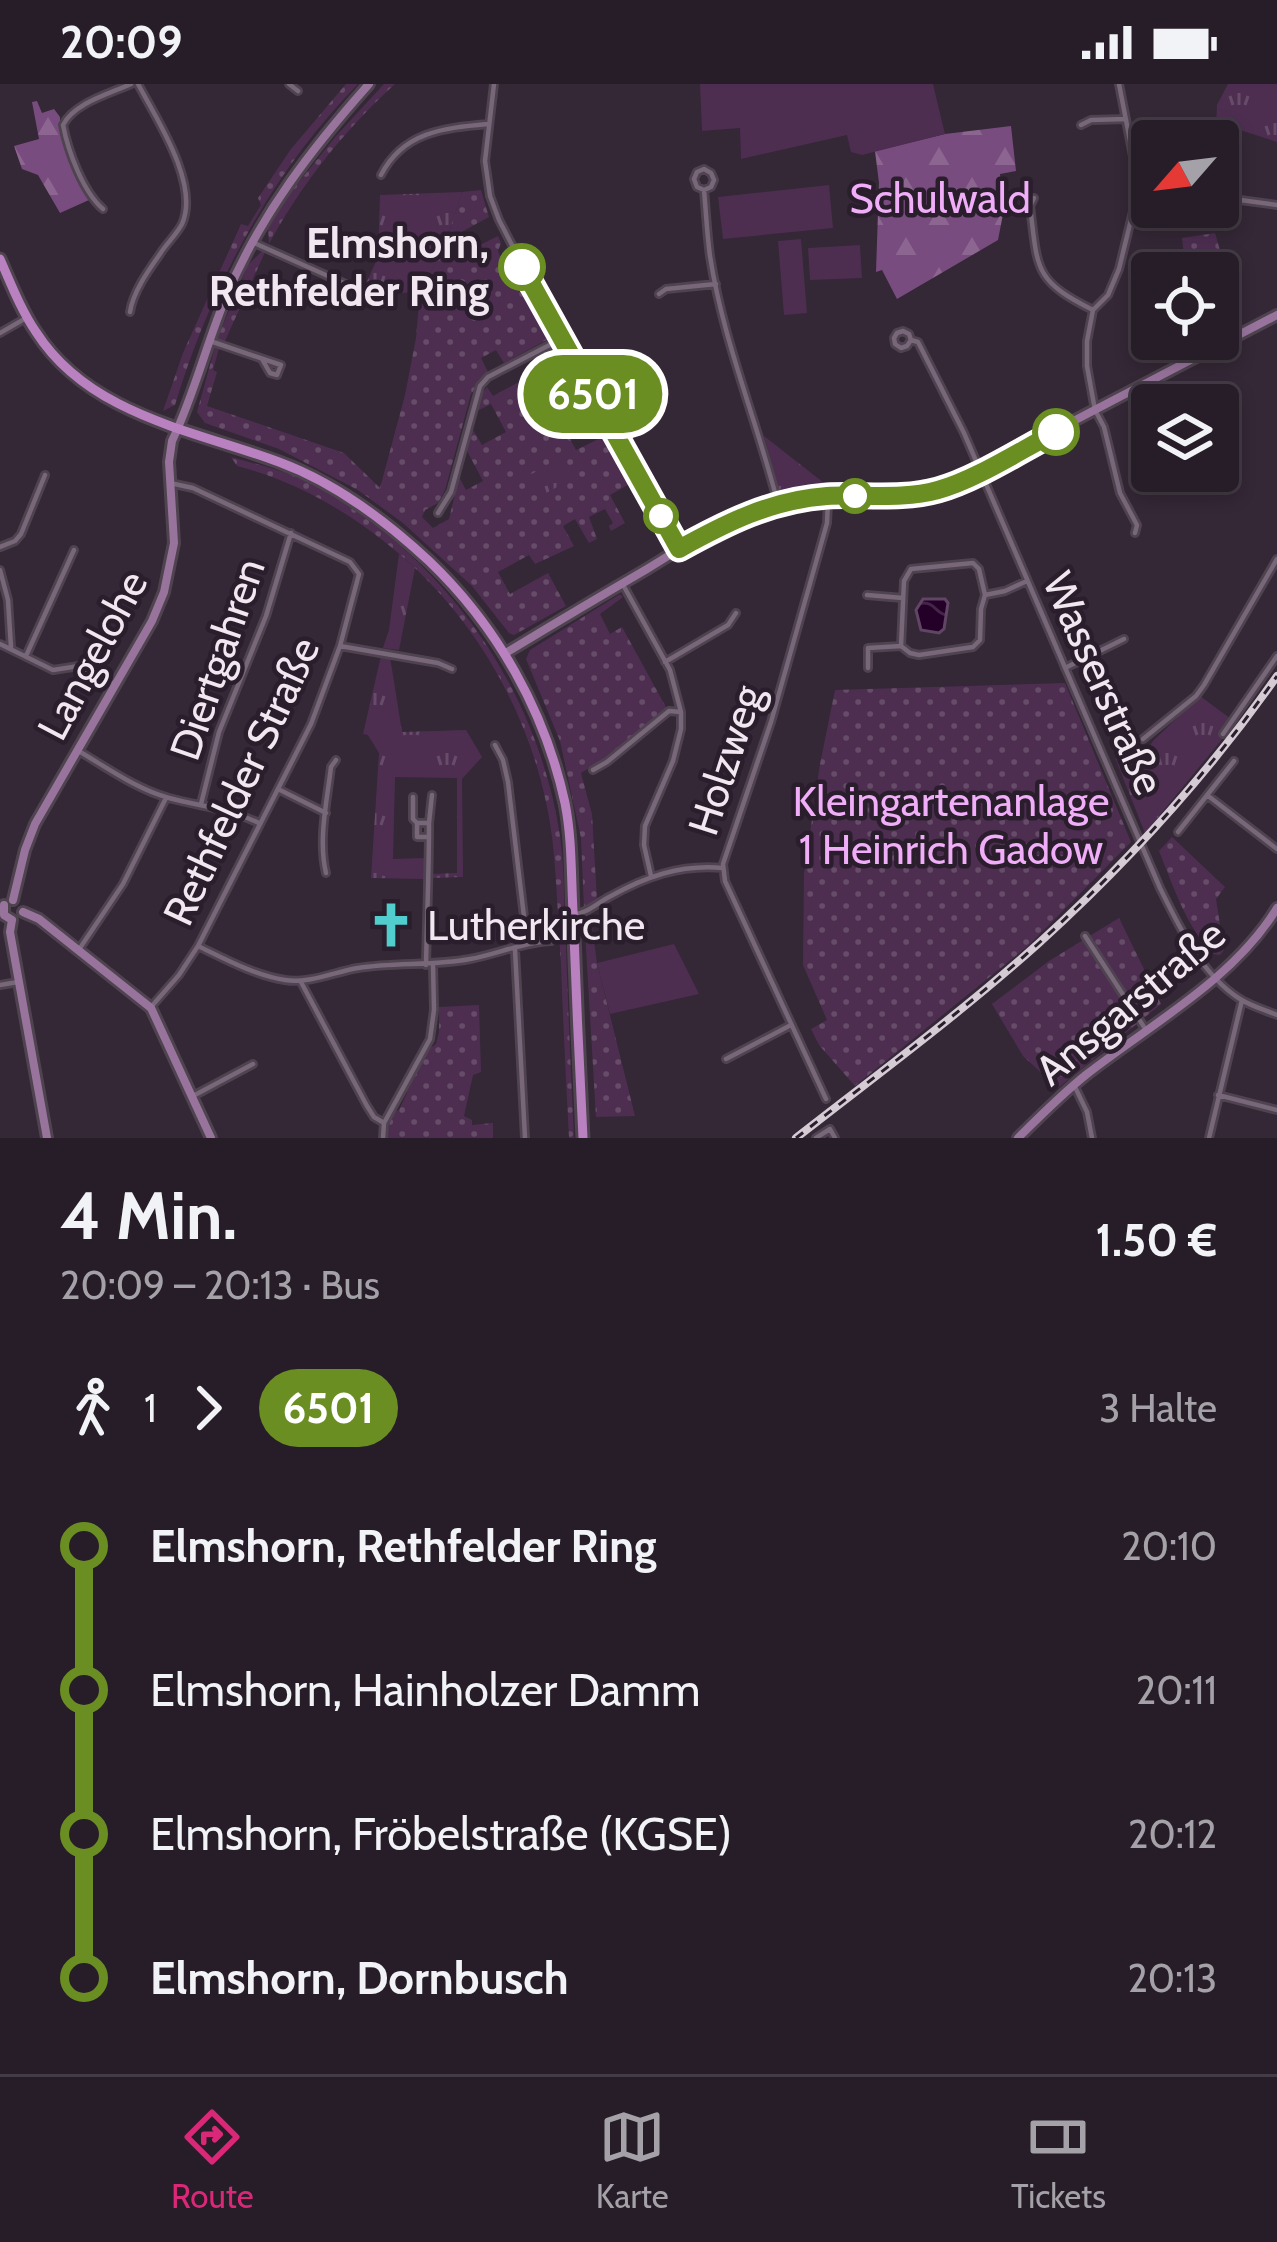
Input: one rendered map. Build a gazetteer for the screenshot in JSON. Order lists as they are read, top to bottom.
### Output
{
  "streets": {
    "street": [
      "Langelohe",
      "Diertgahren",
      "Wasserstraße",
      "Holzweg",
      "Rethfelder Straße",
      "Ansgarstraße"
    ]
  },
  "crossings": [
    ["Diertgahren", "Rethfelder Straße"],
    ["Wasserstraße", "Ansgarstraße"]
  ],
  "parks": ["Schulwald", "Kleingartenanlage 1 Heinrich Gadow"],
  "places": {
    "other": ["Elmshorn, Rethfelder Ring"],
    "church": ["Lutherkirche"]
  },
  "lines": ["bus line 6501"],
  "north": "bottom left",
  "page": {
    "status": "20:09",
    "on_map": "6501",
    "heading": ["4 Min.", "20:09 – 20:13 · Bus", "1.50 €"],
    "legs": ["1", "6501", "3 Halte"],
    "list": [
      {
        "name": "Elmshorn, Rethfelder Ring",
        "value": "20:10"
      },
      {
        "name": "Elmshorn, Hainholzer Damm",
        "value": "20:11"
      },
      {
        "name": "Elmshorn, Fröbelstraße (KGSE)",
        "value": "20:12"
      },
      {
        "name": "Elmshorn, Dornbusch",
        "value": "20:13"
      }
    ],
    "tabs": ["Route", "Karte", "Tickets"]
  }
}
